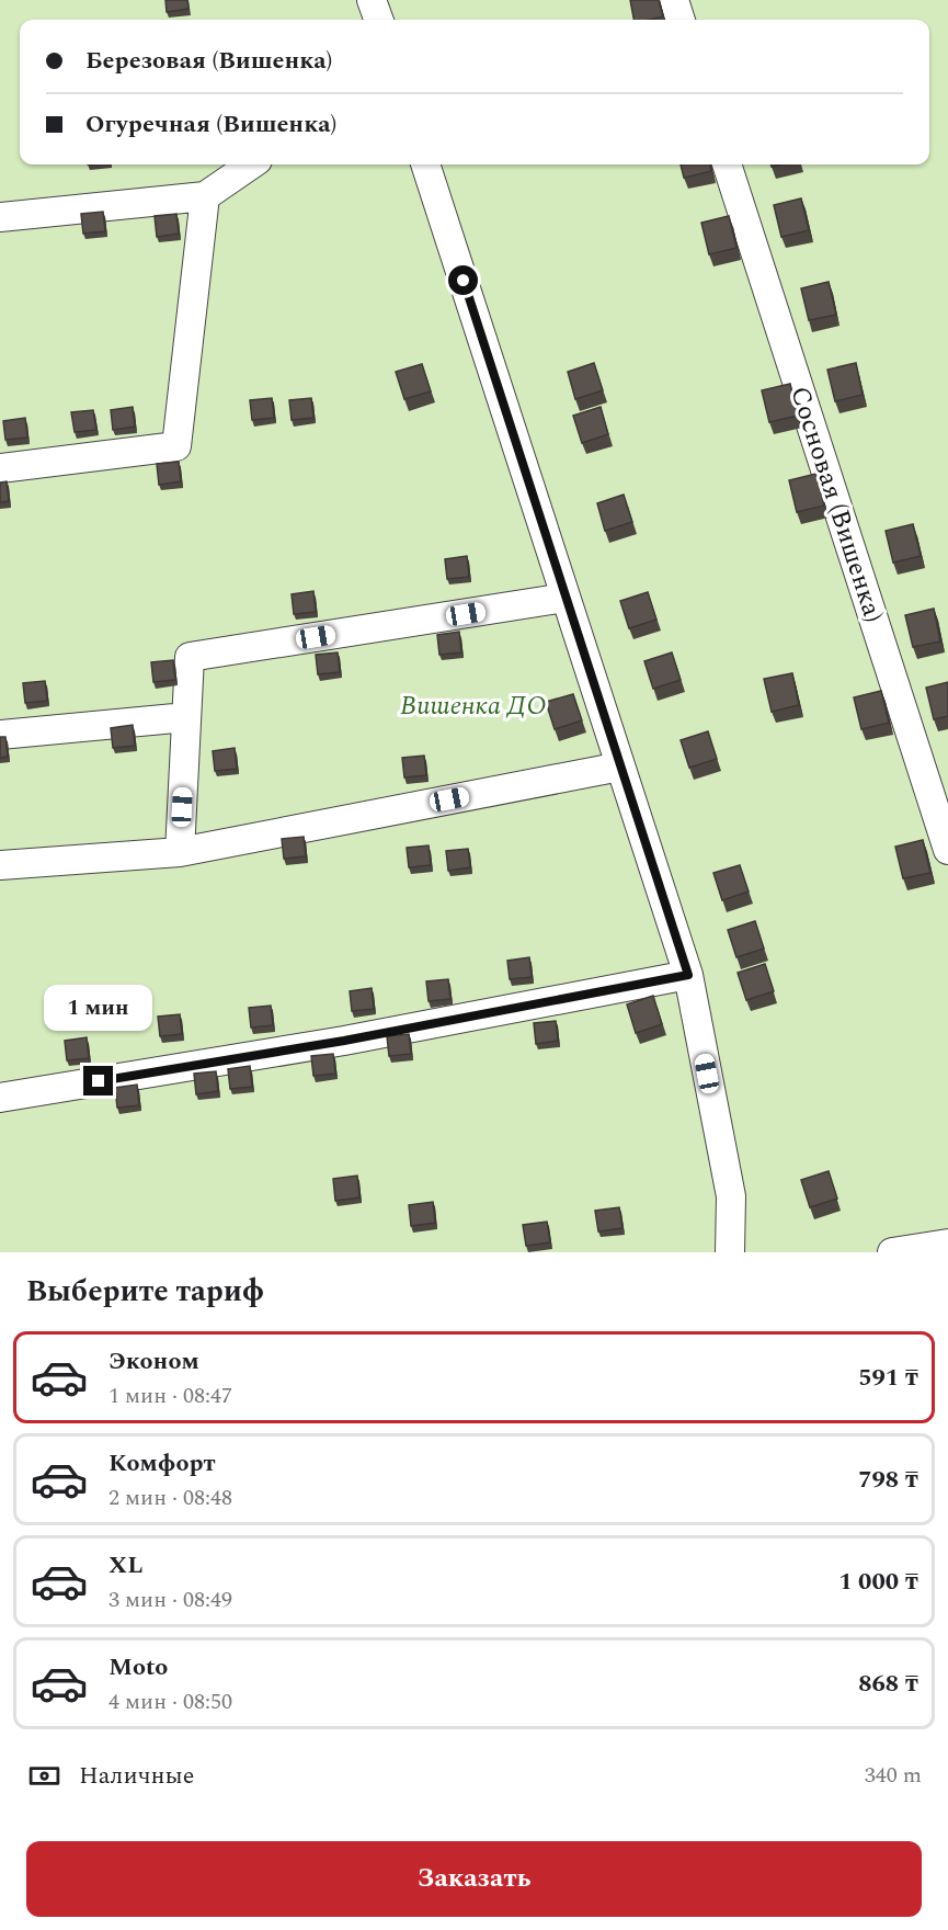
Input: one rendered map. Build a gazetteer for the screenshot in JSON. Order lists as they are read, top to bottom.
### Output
{
  "streets": {
    "lane": ["Сосновая (Вишенка)"]
  },
  "parks": ["Вишенка ДО"],
  "page": {
    "banner": ["Березовая (Вишенка)", "Огуречная (Вишенка)"],
    "bubble": "1 мин",
    "heading": "Выберите тариф",
    "list": [
      {
        "name": "Эконом",
        "note": "1 мин · 08:47",
        "value": "591 ₸"
      },
      {
        "name": "Комфорт",
        "note": "2 мин · 08:48",
        "value": "798 ₸"
      },
      {
        "name": "XL",
        "note": "3 мин · 08:49",
        "value": "1 000 ₸"
      },
      {
        "name": "Moto",
        "note": "4 мин · 08:50",
        "value": "868 ₸"
      }
    ],
    "pay": ["Наличные", "340 m"],
    "buttons": "Заказать"
  }
}
